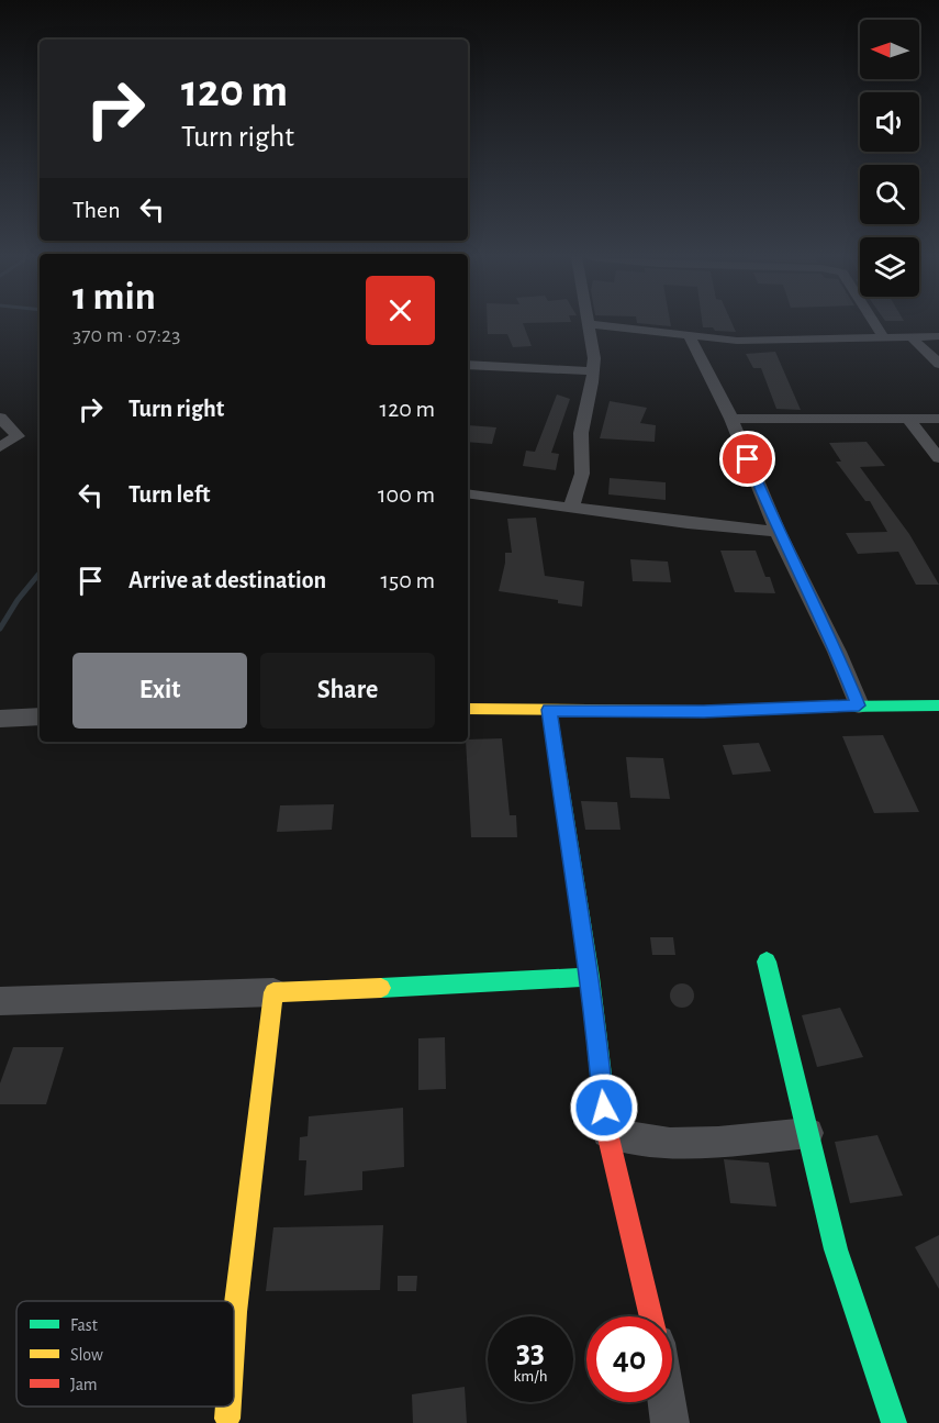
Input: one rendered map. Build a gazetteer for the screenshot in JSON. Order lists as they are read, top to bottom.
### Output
{
  "legend": ["Fast", "Slow", "Jam"],
  "north": "left",
  "page": {
    "turn": ["120 m", "Turn right"],
    "then": "Then",
    "heading": ["1 min", "370 m · 07:23"],
    "list": [
      {
        "name": "Turn right",
        "value": "120 m"
      },
      {
        "name": "Turn left",
        "value": "100 m"
      },
      {
        "name": "Arrive at destination",
        "value": "150 m"
      }
    ],
    "buttons": ["Exit", "Share"],
    "speed": "33 km/h",
    "limit": "40"
  }
}
